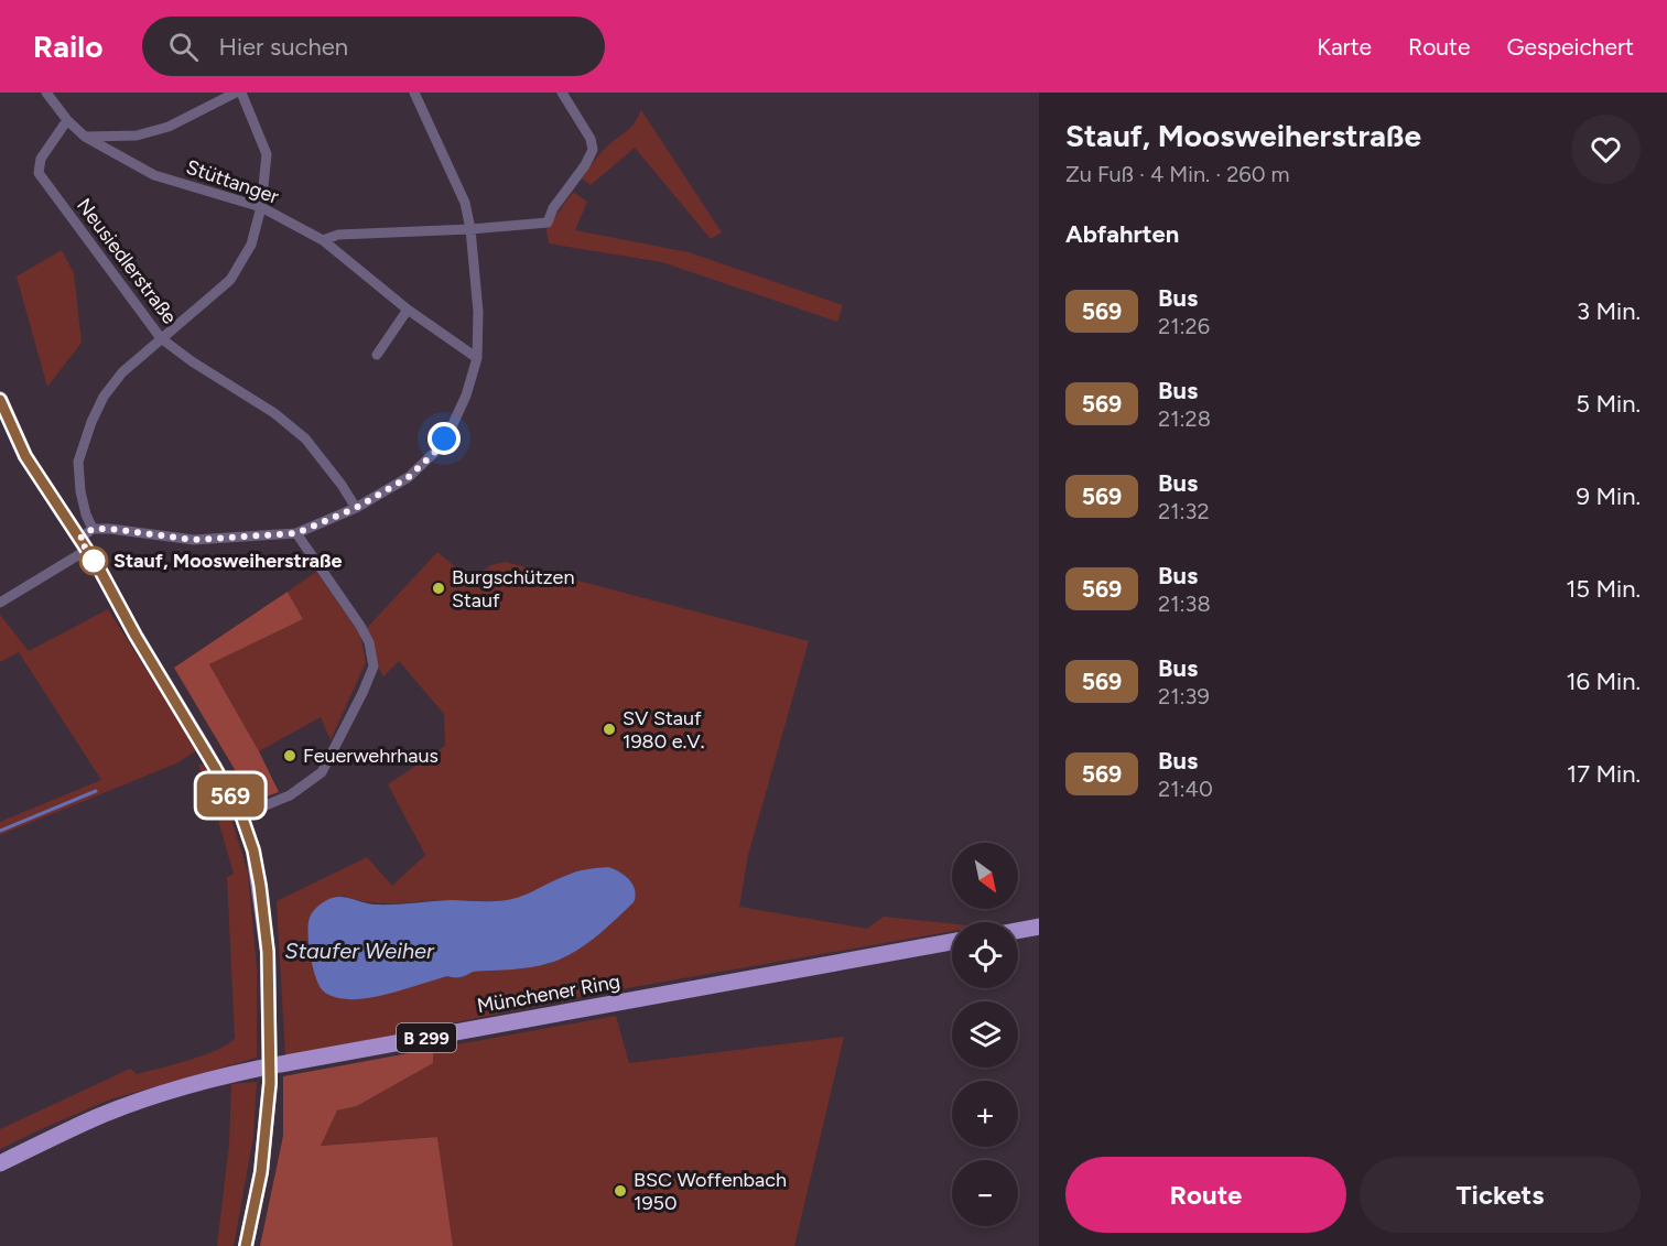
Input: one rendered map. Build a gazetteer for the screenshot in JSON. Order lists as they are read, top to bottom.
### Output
{
  "streets": {
    "main road": ["Münchener Ring", "B 299"],
    "street": ["Stüttanger", "Neusiedlerstraße"]
  },
  "crossings": [
    ["Stüttanger", "Neusiedlerstraße"]
  ],
  "water": ["Staufer Weiher"],
  "places": [
    "Stauf, Moosweiherstraße",
    "Burgschützen Stauf",
    "SV Stauf 1980 e.V.",
    "Feuerwehrhaus",
    "BSC Woffenbach 1950"
  ],
  "lines": ["bus line 569"],
  "north": "bottom right",
  "page": {
    "header": "Railo",
    "search": "Hier suchen",
    "nav": ["Karte", "Route", "Gespeichert"],
    "on_map": "569",
    "heading": [
      ["Stauf, Moosweiherstraße", "Zu Fuß · 4 Min. · 260 m"],
      "Abfahrten"
    ],
    "list": [
      {
        "mark": "569",
        "name": "Bus",
        "note": "21:26",
        "value": "3 Min."
      },
      {
        "mark": "569",
        "name": "Bus",
        "note": "21:28",
        "value": "5 Min."
      },
      {
        "mark": "569",
        "name": "Bus",
        "note": "21:32",
        "value": "9 Min."
      },
      {
        "mark": "569",
        "name": "Bus",
        "note": "21:38",
        "value": "15 Min."
      },
      {
        "mark": "569",
        "name": "Bus",
        "note": "21:39",
        "value": "16 Min."
      },
      {
        "mark": "569",
        "name": "Bus",
        "note": "21:40",
        "value": "17 Min."
      }
    ],
    "map_buttons": ["+", "−"],
    "buttons": ["Route", "Tickets"]
  }
}
